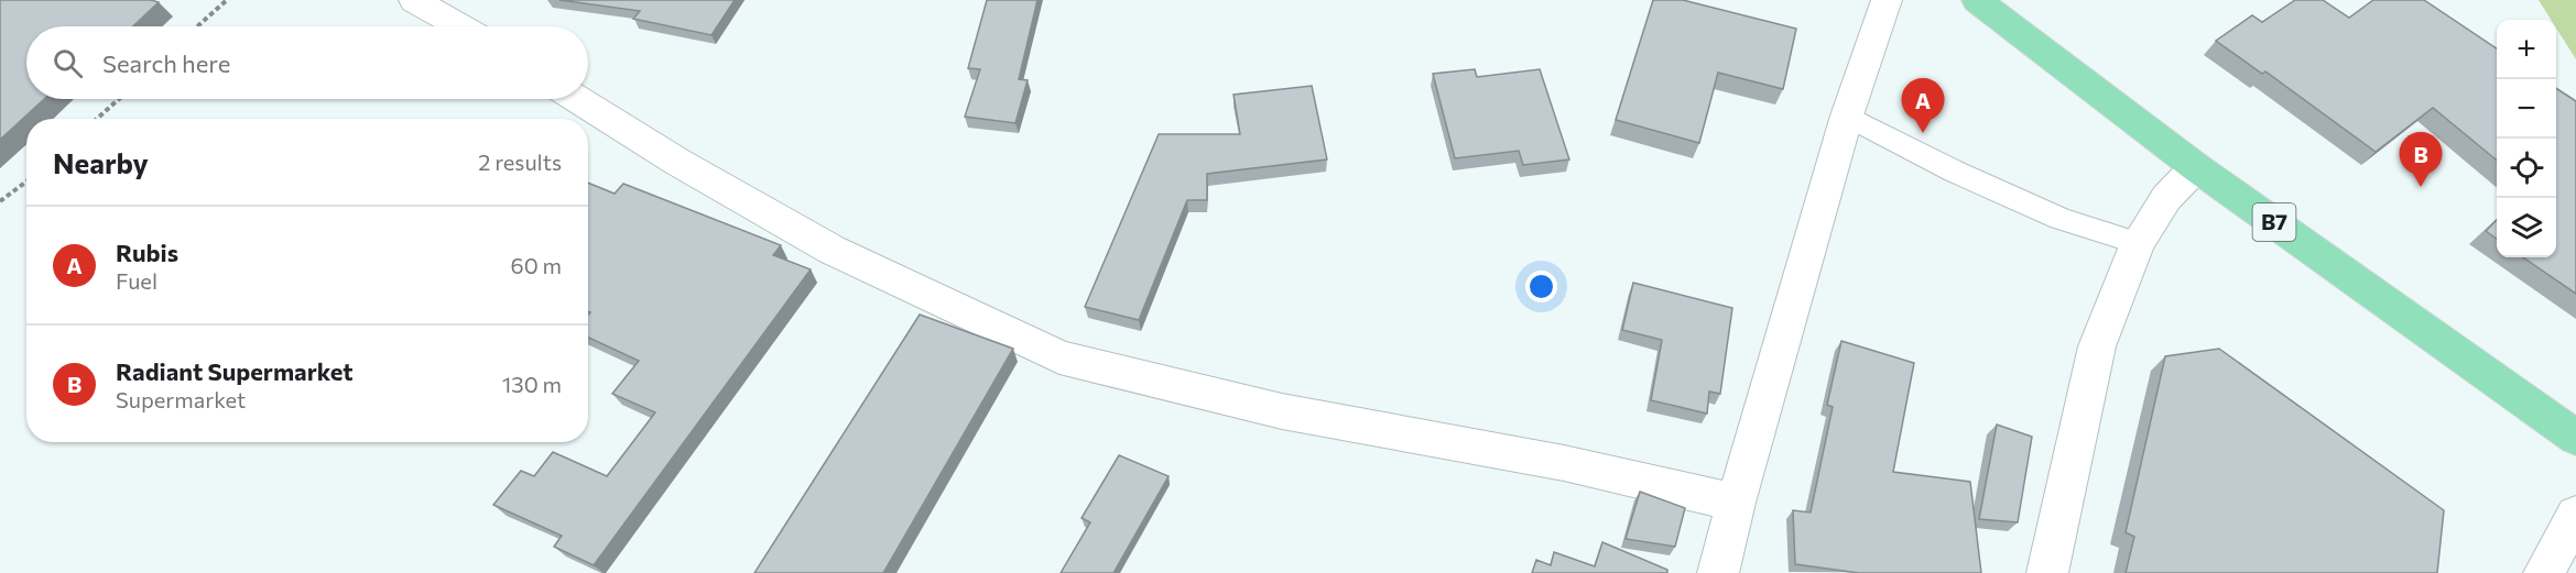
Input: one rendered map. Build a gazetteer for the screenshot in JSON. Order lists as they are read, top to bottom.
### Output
{
  "streets": {
    "highway": ["B7"]
  },
  "page": {
    "map_buttons": ["+", "−"],
    "search": "Search here",
    "pins": ["A", "B"],
    "heading": ["Nearby", "2 results"],
    "list": [
      {
        "mark": "A",
        "name": "Rubis",
        "note": "Fuel",
        "value": "60 m"
      },
      {
        "mark": "B",
        "name": "Radiant Supermarket",
        "note": "Supermarket",
        "value": "130 m"
      }
    ]
  }
}
